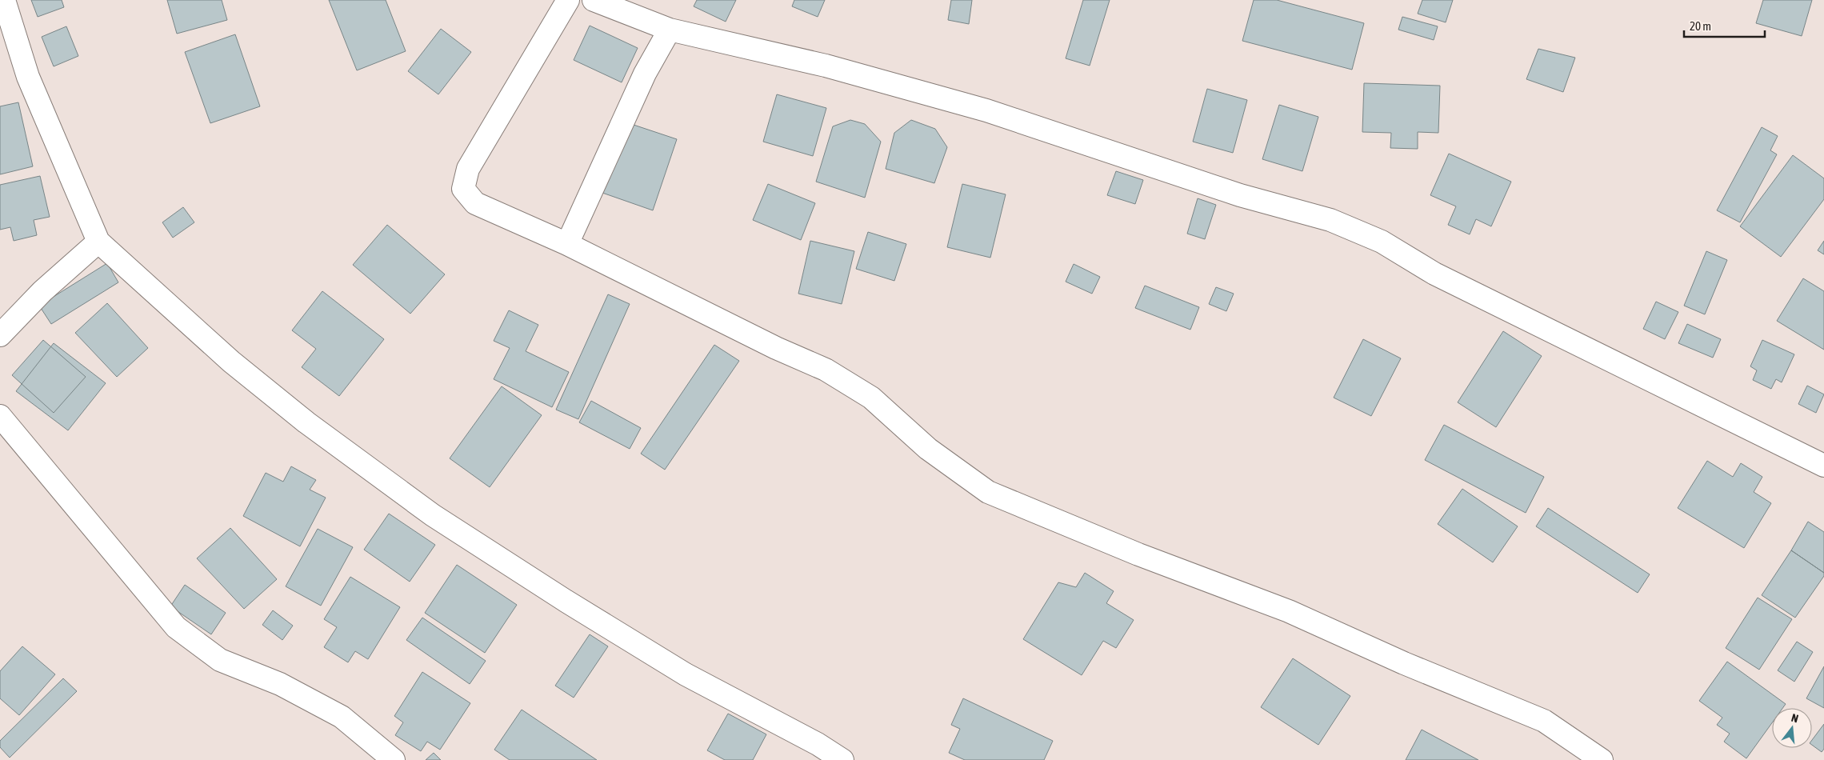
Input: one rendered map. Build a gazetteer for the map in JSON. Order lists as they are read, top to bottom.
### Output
{
  "scale_bar": "20 m",
  "north": "top"
}
